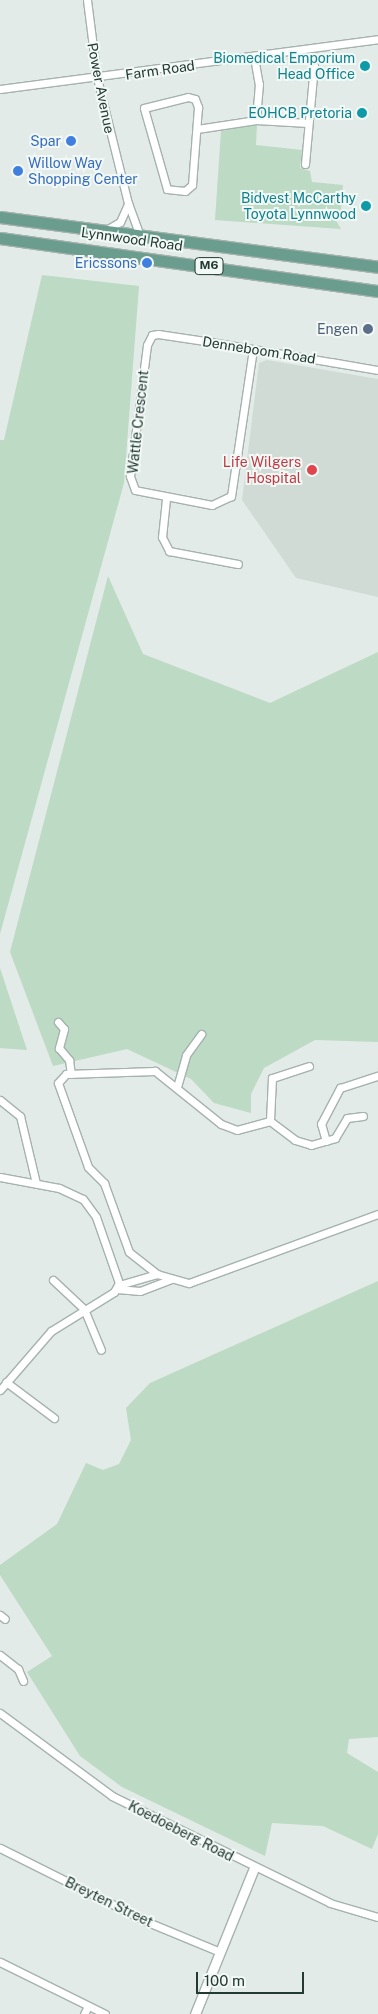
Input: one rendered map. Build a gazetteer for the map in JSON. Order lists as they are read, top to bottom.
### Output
{
  "streets": {
    "main road": ["Lynnwood Road", "M6"],
    "street": [
      "Farm Road",
      "Power Avenue",
      "Denneboom Road",
      "Wattle Crescent",
      "Koedoeberg Road",
      "Breyten Street"
    ]
  },
  "crossings": [
    ["Farm Road", "Power Avenue"],
    ["Power Avenue", "Lynnwood Road"],
    ["Denneboom Road", "Wattle Crescent"]
  ],
  "places": [
    "Biomedical Emporium Head Office",
    "EOHCB Pretoria",
    "Spar",
    "Willow Way Shopping Center",
    "Bidvest McCarthy Toyota Lynnwood",
    "Ericssons",
    "Engen",
    "Life Wilgers Hospital"
  ],
  "scale_bar": "100 m"
}
